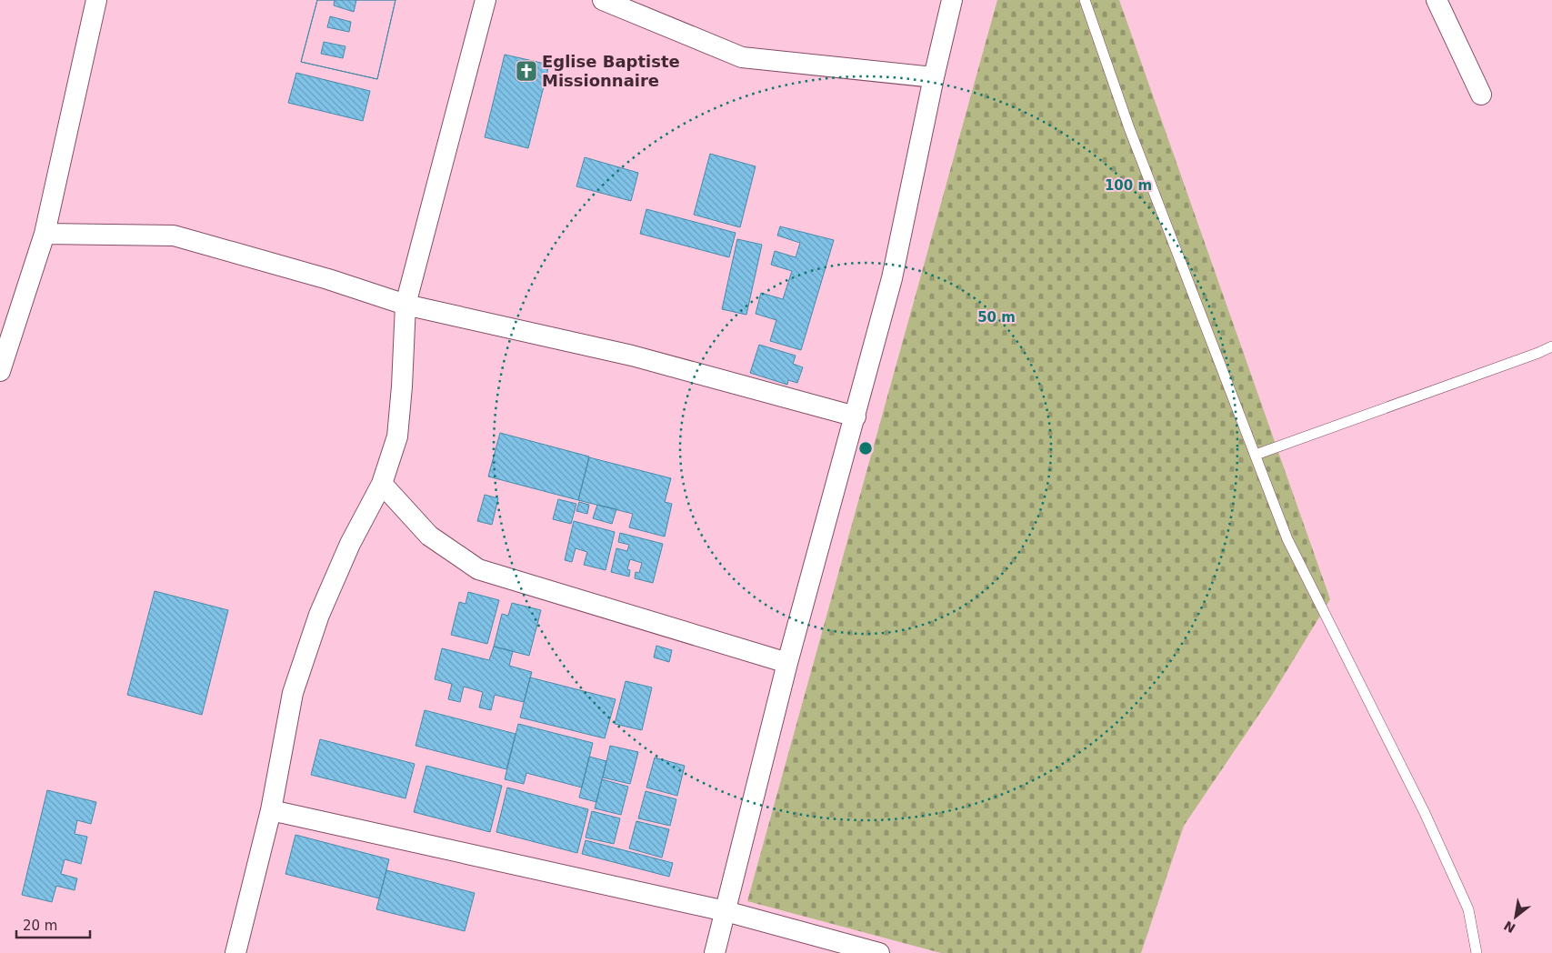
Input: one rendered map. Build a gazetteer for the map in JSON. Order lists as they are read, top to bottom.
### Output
{
  "places": {
    "church": ["Eglise Baptiste Missionnaire"]
  },
  "scale_bar": "20 m",
  "north": "bottom left",
  "rings": ["100 m", "50 m"]
}
